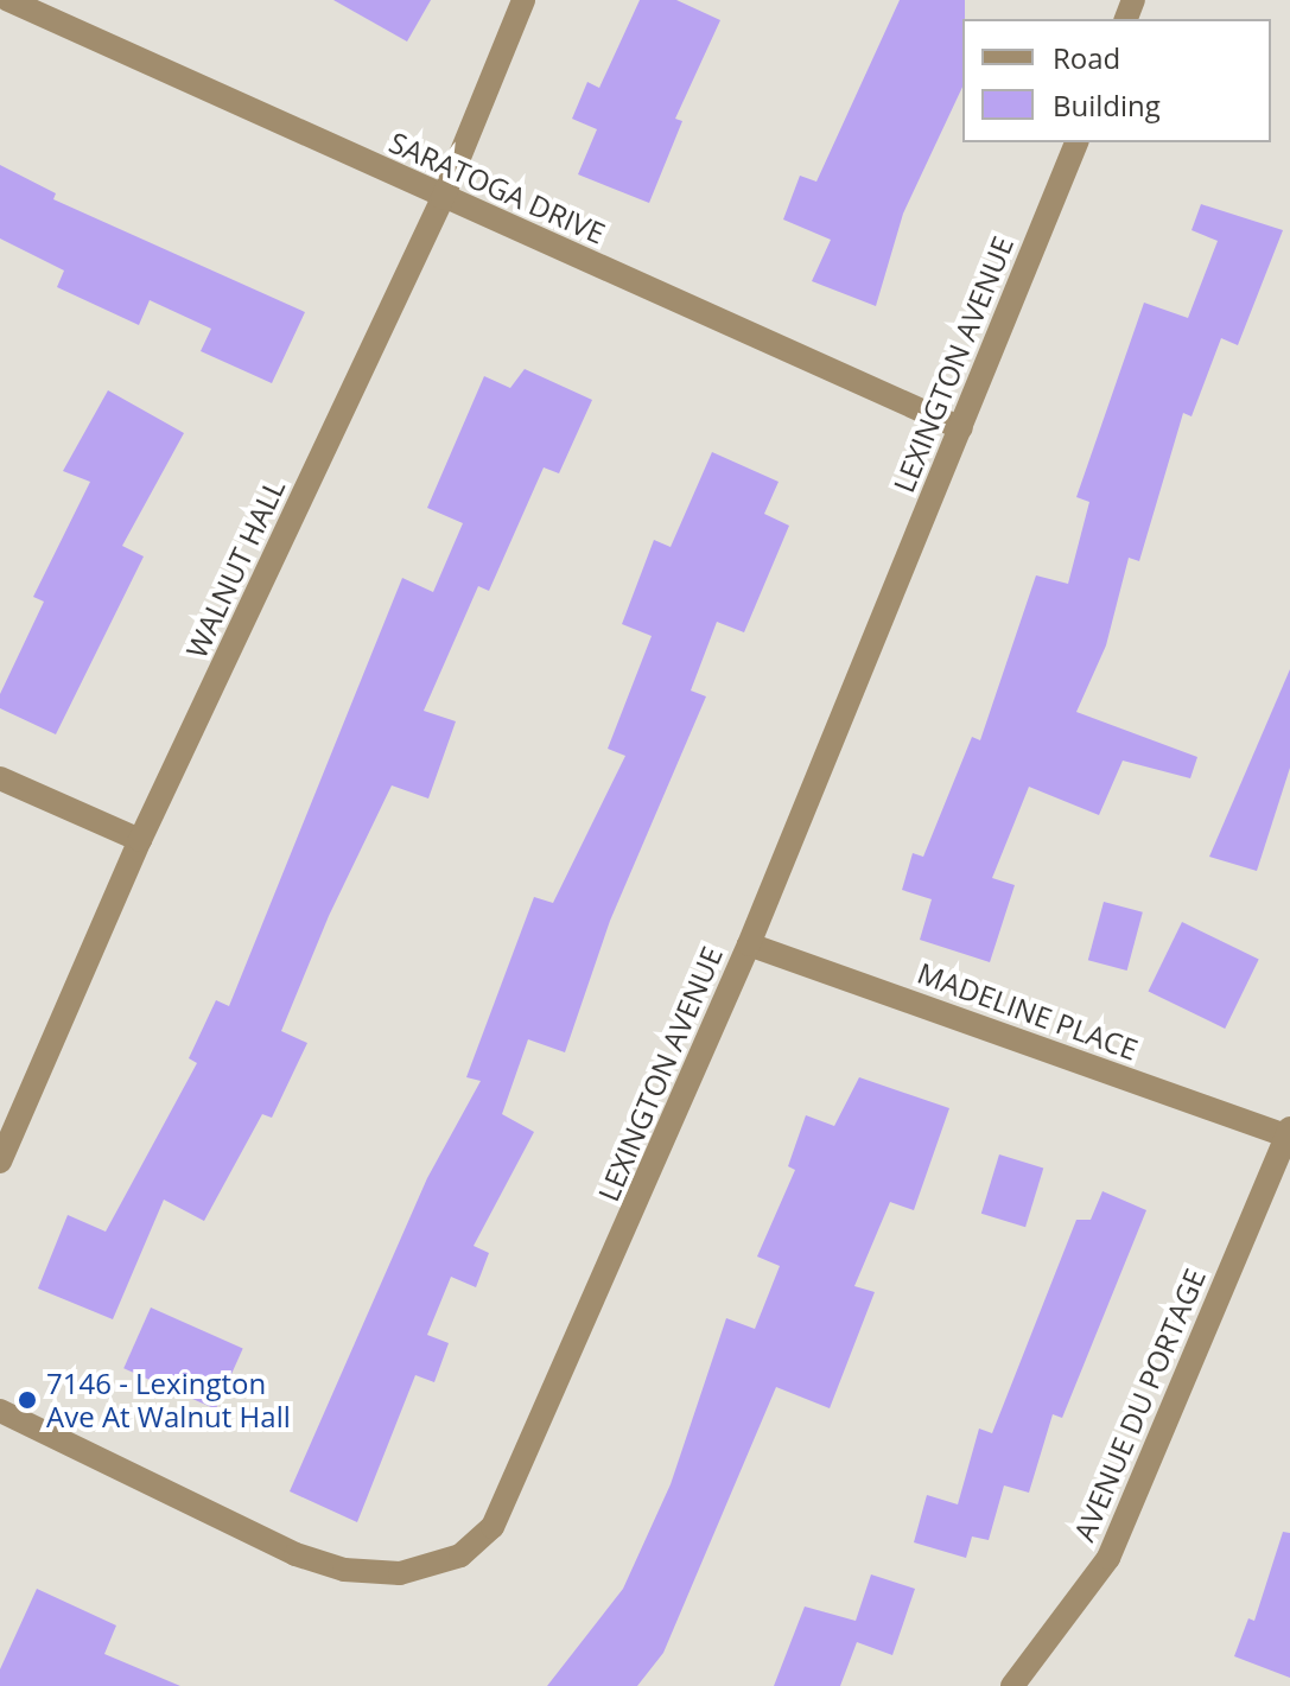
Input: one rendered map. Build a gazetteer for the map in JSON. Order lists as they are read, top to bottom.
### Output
{
  "streets": {
    "street": [
      "SARATOGA DRIVE",
      "LEXINGTON AVENUE",
      "WALNUT HALL",
      "MADELINE PLACE",
      "AVENUE DU PORTAGE"
    ]
  },
  "crossings": [
    ["SARATOGA DRIVE", "LEXINGTON AVENUE"],
    ["SARATOGA DRIVE", "WALNUT HALL"],
    ["LEXINGTON AVENUE", "MADELINE PLACE"],
    ["MADELINE PLACE", "AVENUE DU PORTAGE"]
  ],
  "places": ["7146 - Lexington Ave At Walnut Hall"],
  "legend": ["Road", "Building"]
}
